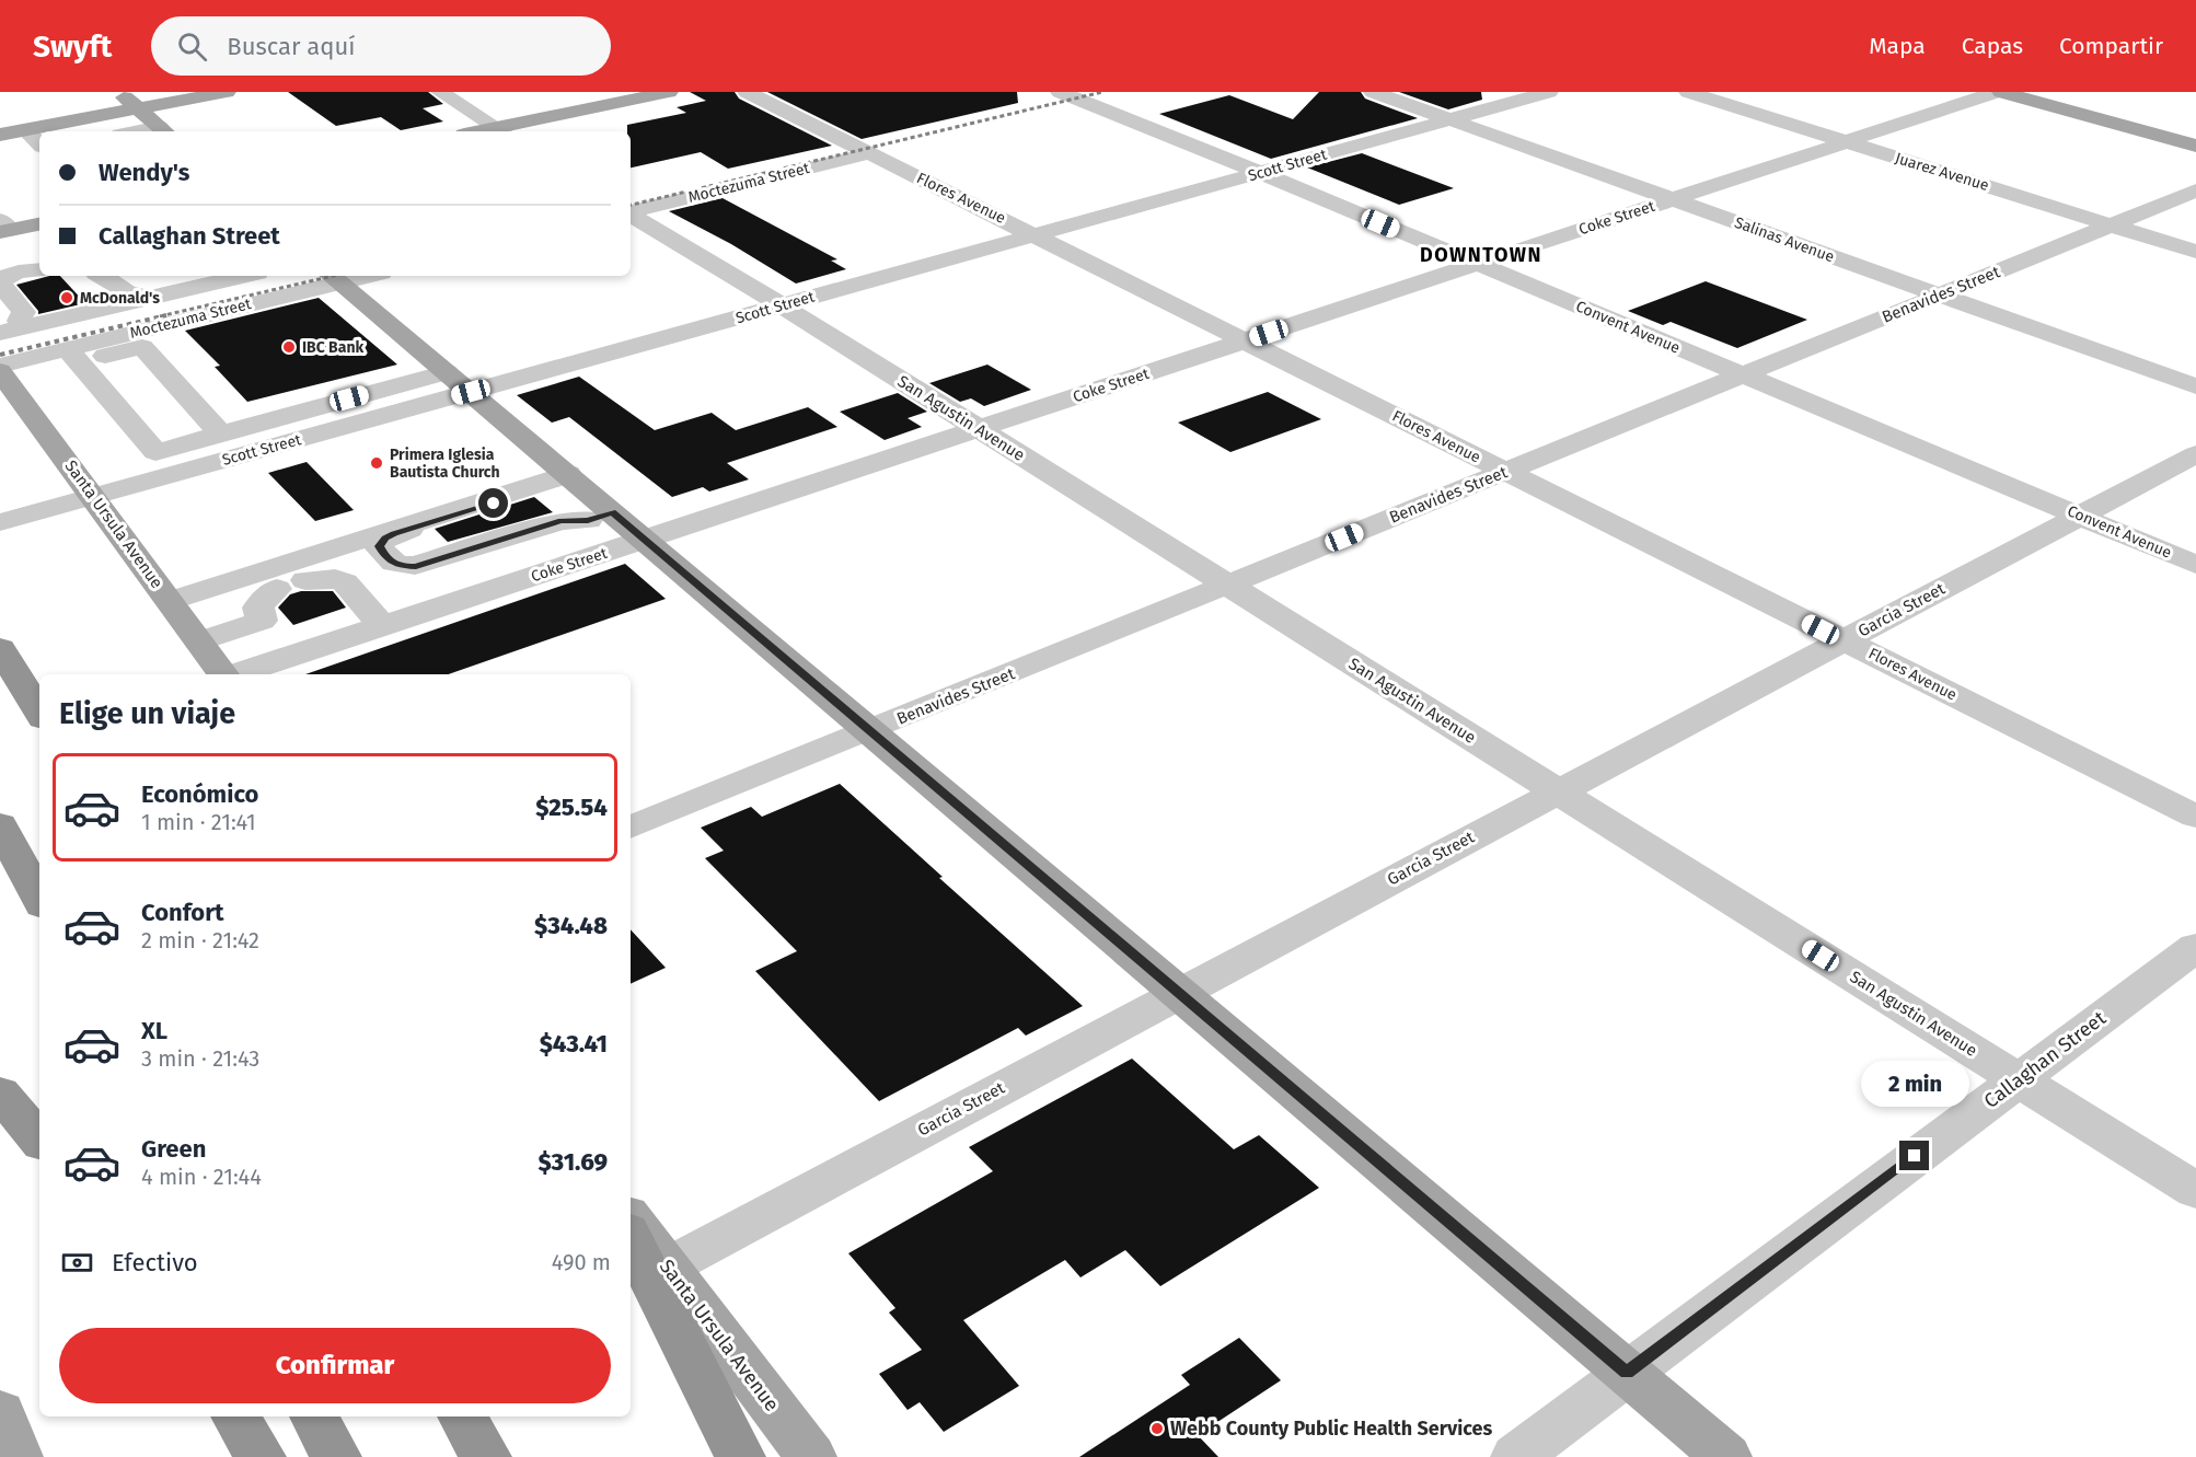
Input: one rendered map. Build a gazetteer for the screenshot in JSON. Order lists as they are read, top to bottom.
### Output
{
  "streets": {
    "main road": ["Santa Ursula Avenue"],
    "street": [
      "Scott Street",
      "Juarez Avenue",
      "Moctezuma Street",
      "Flores Avenue",
      "Coke Street",
      "Salinas Avenue",
      "Benavides Street",
      "Convent Avenue",
      "San Agustin Avenue",
      "Garcia Street",
      "Callaghan Street"
    ]
  },
  "crossings": [
    ["Scott Street", "Flores Avenue"],
    ["Scott Street", "Salinas Avenue"],
    ["Scott Street", "Convent Avenue"],
    ["Scott Street", "San Agustin Avenue"],
    ["Scott Street", "Santa Ursula Avenue"],
    ["Juarez Avenue", "Coke Street"],
    ["Juarez Avenue", "Benavides Street"],
    ["Moctezuma Street", "Flores Avenue"],
    ["Flores Avenue", "Coke Street"],
    ["Flores Avenue", "Benavides Street"],
    ["Flores Avenue", "Garcia Street"],
    ["Coke Street", "Salinas Avenue"],
    ["Coke Street", "Convent Avenue"],
    ["Coke Street", "San Agustin Avenue"],
    ["Salinas Avenue", "Benavides Street"],
    ["Benavides Street", "Convent Avenue"],
    ["Benavides Street", "San Agustin Avenue"],
    ["Convent Avenue", "Garcia Street"],
    ["San Agustin Avenue", "Garcia Street"],
    ["San Agustin Avenue", "Callaghan Street"],
    ["Santa Ursula Avenue", "Garcia Street"]
  ],
  "districts": ["DOWNTOWN"],
  "places": [
    "McDonald's",
    "IBC Bank",
    "Primera Iglesia Bautista Church",
    "Webb County Public Health Services"
  ],
  "page": {
    "header": "Swyft",
    "search": "Buscar aquí",
    "nav": ["Mapa", "Capas", "Compartir"],
    "banner": ["Wendy's", "Callaghan Street"],
    "heading": "Elige un viaje",
    "list": [
      {
        "name": "Económico",
        "note": "1 min · 21:41",
        "value": "$25.54"
      },
      {
        "name": "Confort",
        "note": "2 min · 21:42",
        "value": "$34.48"
      },
      {
        "name": "XL",
        "note": "3 min · 21:43",
        "value": "$43.41"
      },
      {
        "name": "Green",
        "note": "4 min · 21:44",
        "value": "$31.69"
      }
    ],
    "bubble": "2 min",
    "pay": ["Efectivo", "490 m"],
    "buttons": "Confirmar"
  }
}
